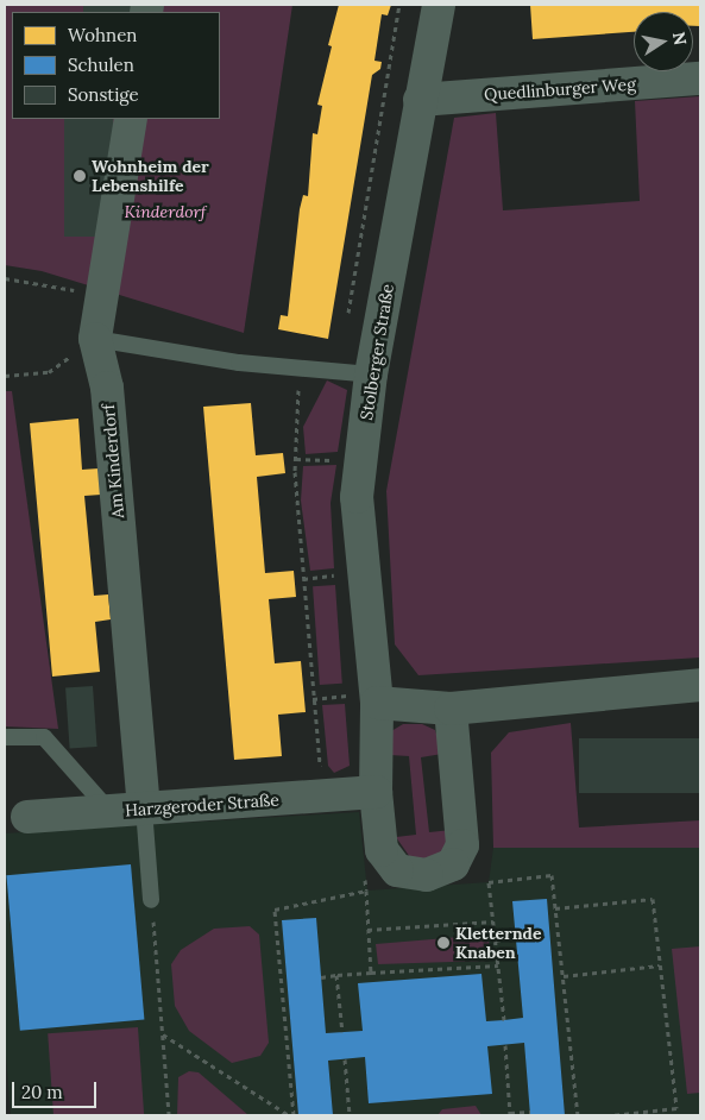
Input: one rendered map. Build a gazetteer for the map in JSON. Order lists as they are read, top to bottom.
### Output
{
  "streets": {
    "street": [
      "Quedlinburger Weg",
      "Stolberger Straße",
      "Am Kinderdorf",
      "Harzgeroder Straße"
    ]
  },
  "crossings": [
    ["Quedlinburger Weg", "Stolberger Straße"],
    ["Am Kinderdorf", "Harzgeroder Straße"]
  ],
  "parks": ["Kinderdorf"],
  "places": ["Wohnheim der Lebenshilfe", "Kletternde Knaben"],
  "legend": ["Wohnen", "Schulen", "Sonstige"],
  "scale_bar": "20 m",
  "north": "right"
}
